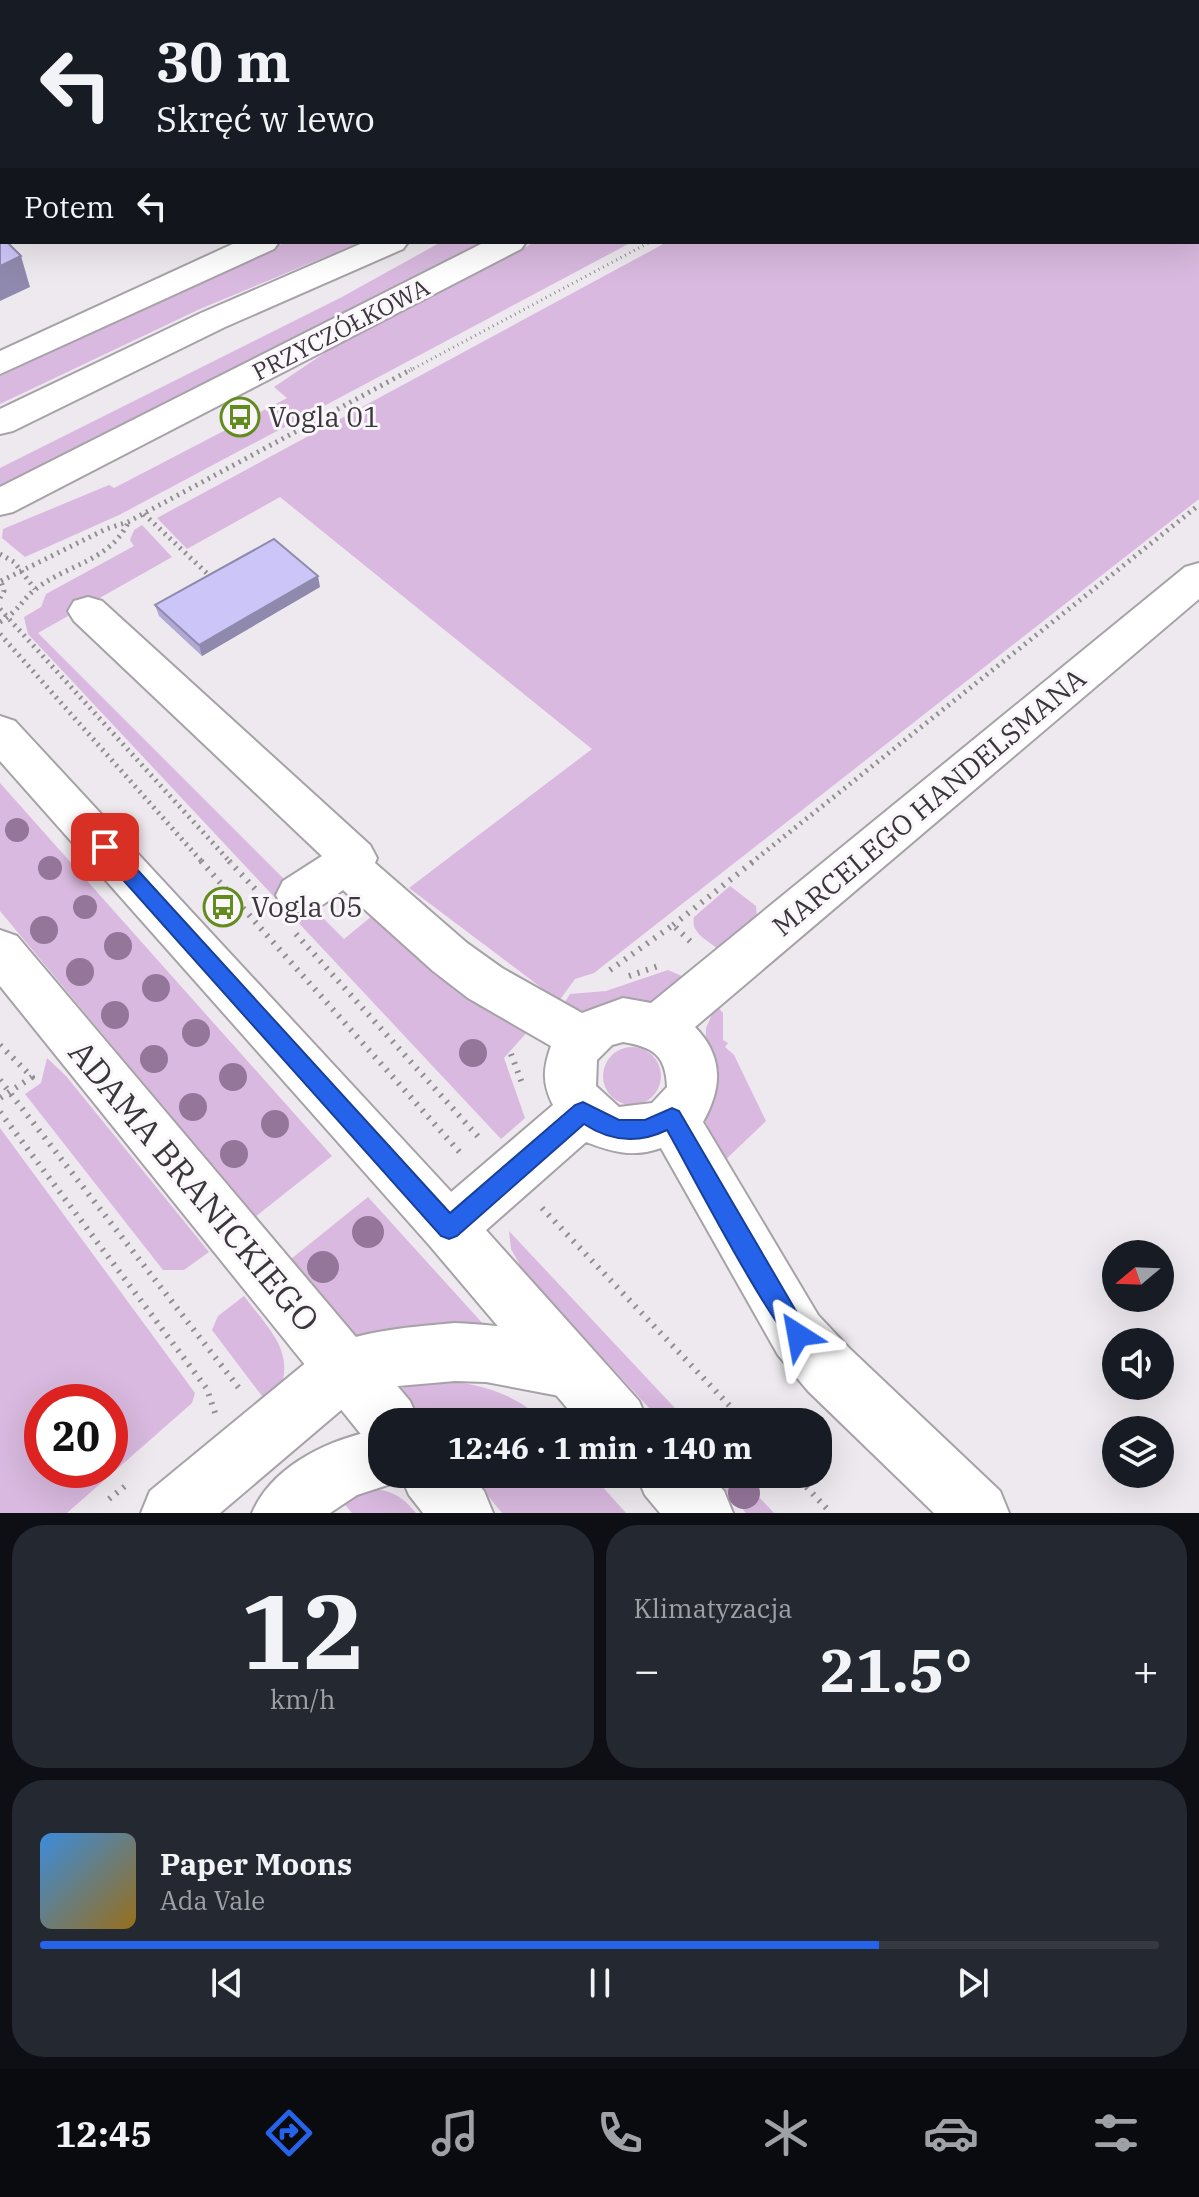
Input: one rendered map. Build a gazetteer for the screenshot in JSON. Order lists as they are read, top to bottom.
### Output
{
  "streets": {
    "main road": ["PRZYCZÓŁKOWA", "MARCELEGO HANDELSMANA", "ADAMA BRANICKIEGO"]
  },
  "places": {
    "bus stop": ["Vogla 01", "Vogla 05"]
  },
  "north": "left",
  "page": {
    "turn": ["30 m", "Skręć w lewo"],
    "then": "Potem",
    "limit": "20",
    "trip": "12:46 · 1 min · 140 m",
    "tile": [
      ["12", "km/h"],
      "Klimatyzacja"
    ],
    "heat": ["−", "21.5°", "+"],
    "song": ["Paper Moons", "Ada Vale"],
    "tabs": "12:45"
  }
}
